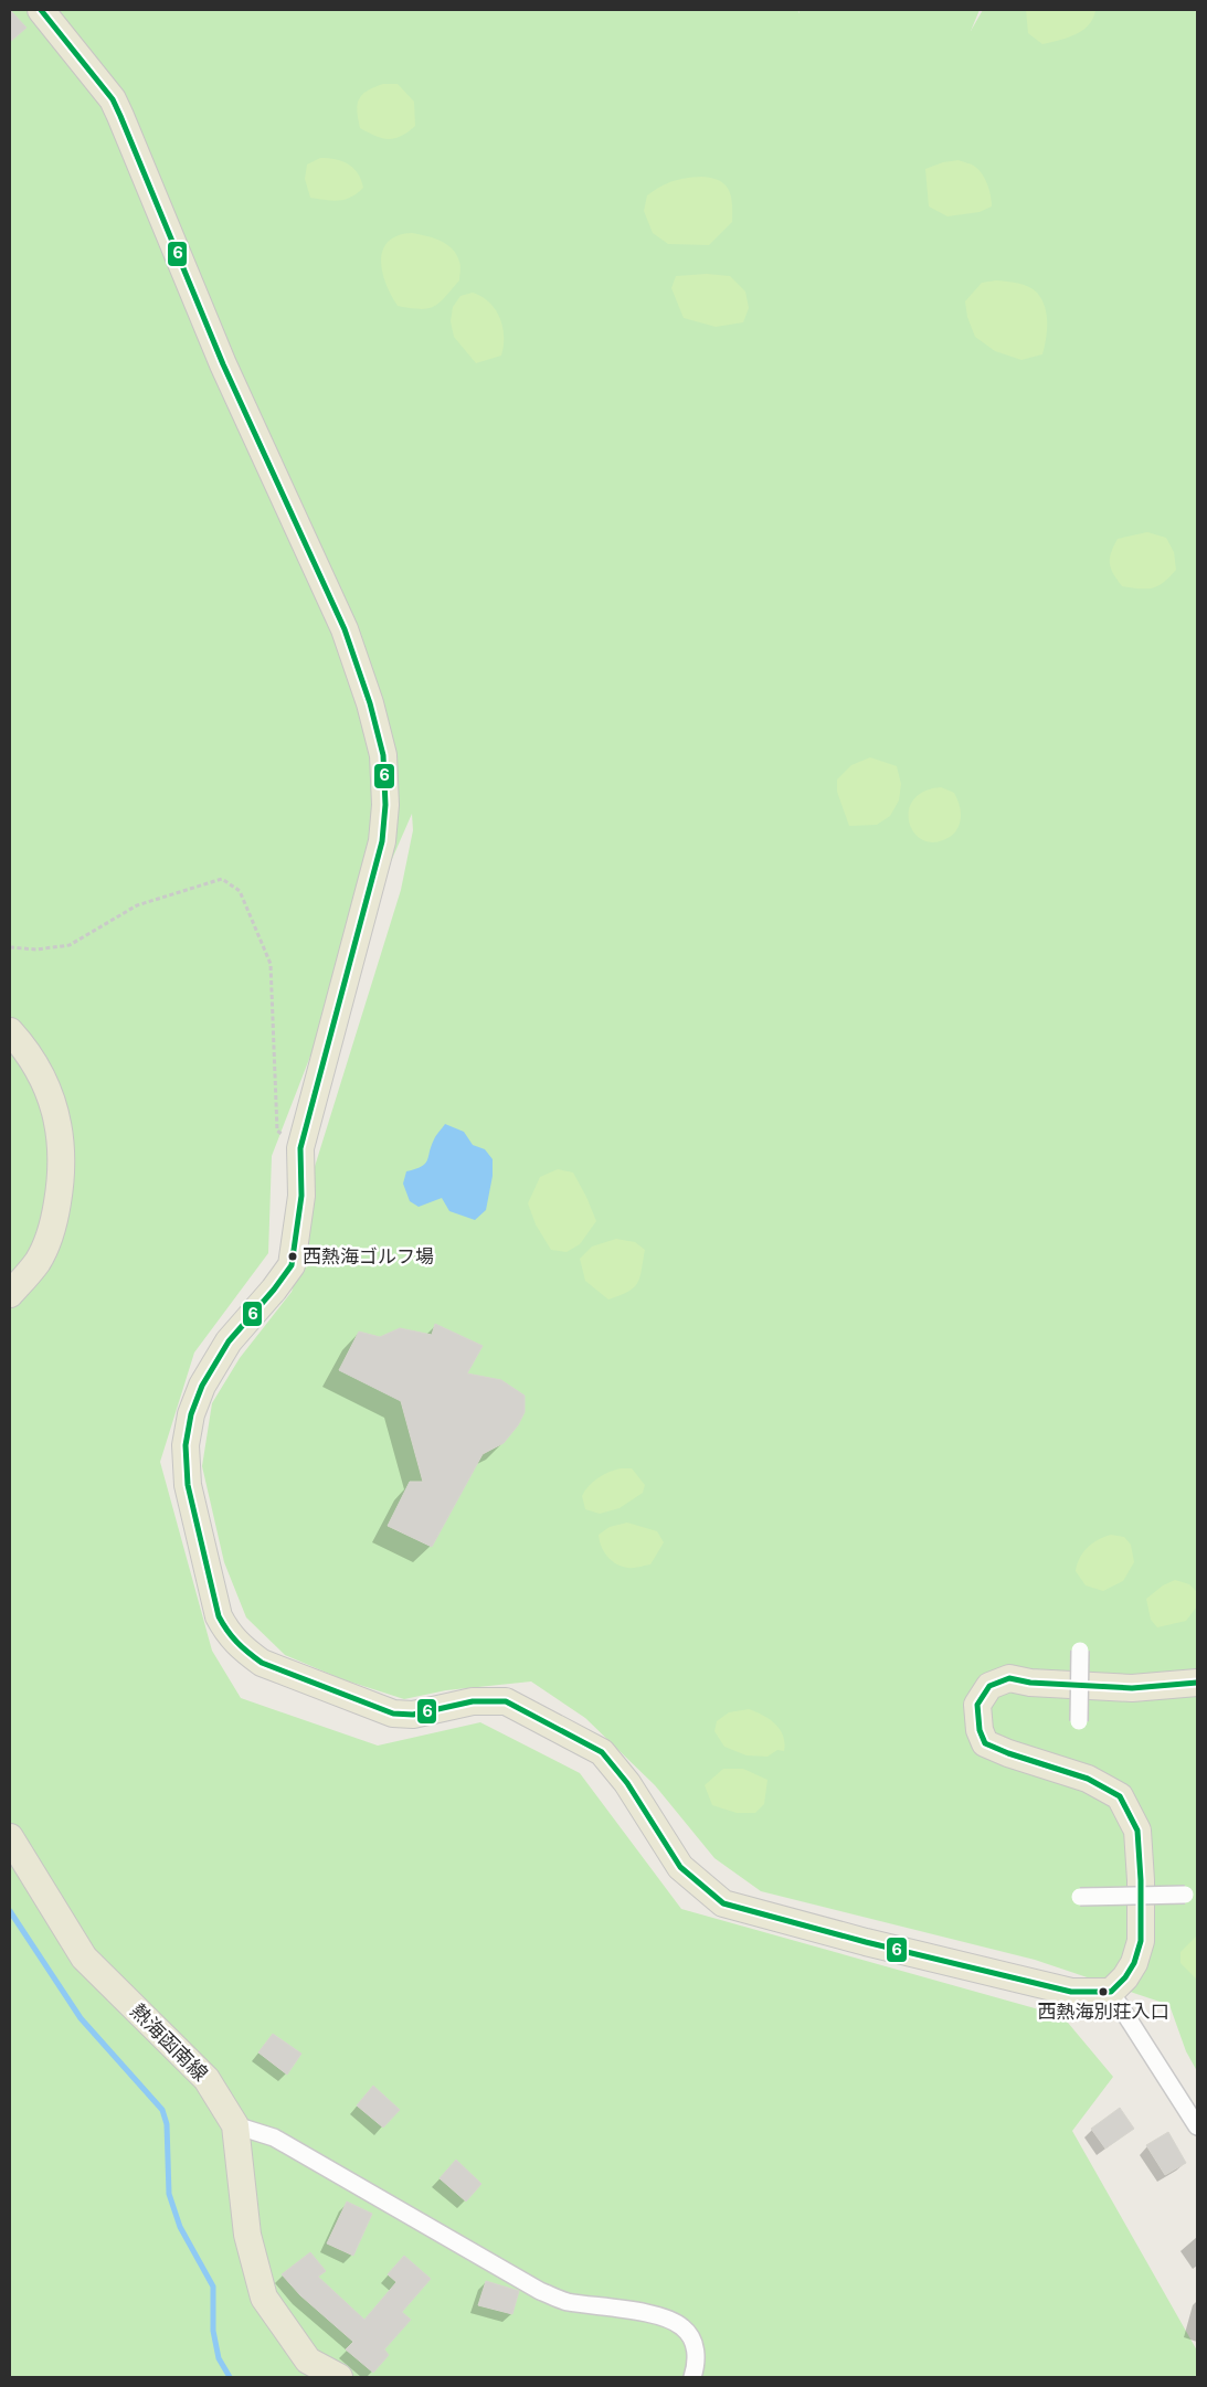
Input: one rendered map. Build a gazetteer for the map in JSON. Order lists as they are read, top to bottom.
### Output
{
  "streets": {
    "main road": ["熱海函南線"]
  },
  "places": ["西熱海ゴルフ場", "西熱海別荘入口"],
  "lines": ["transit line 6"]
}
